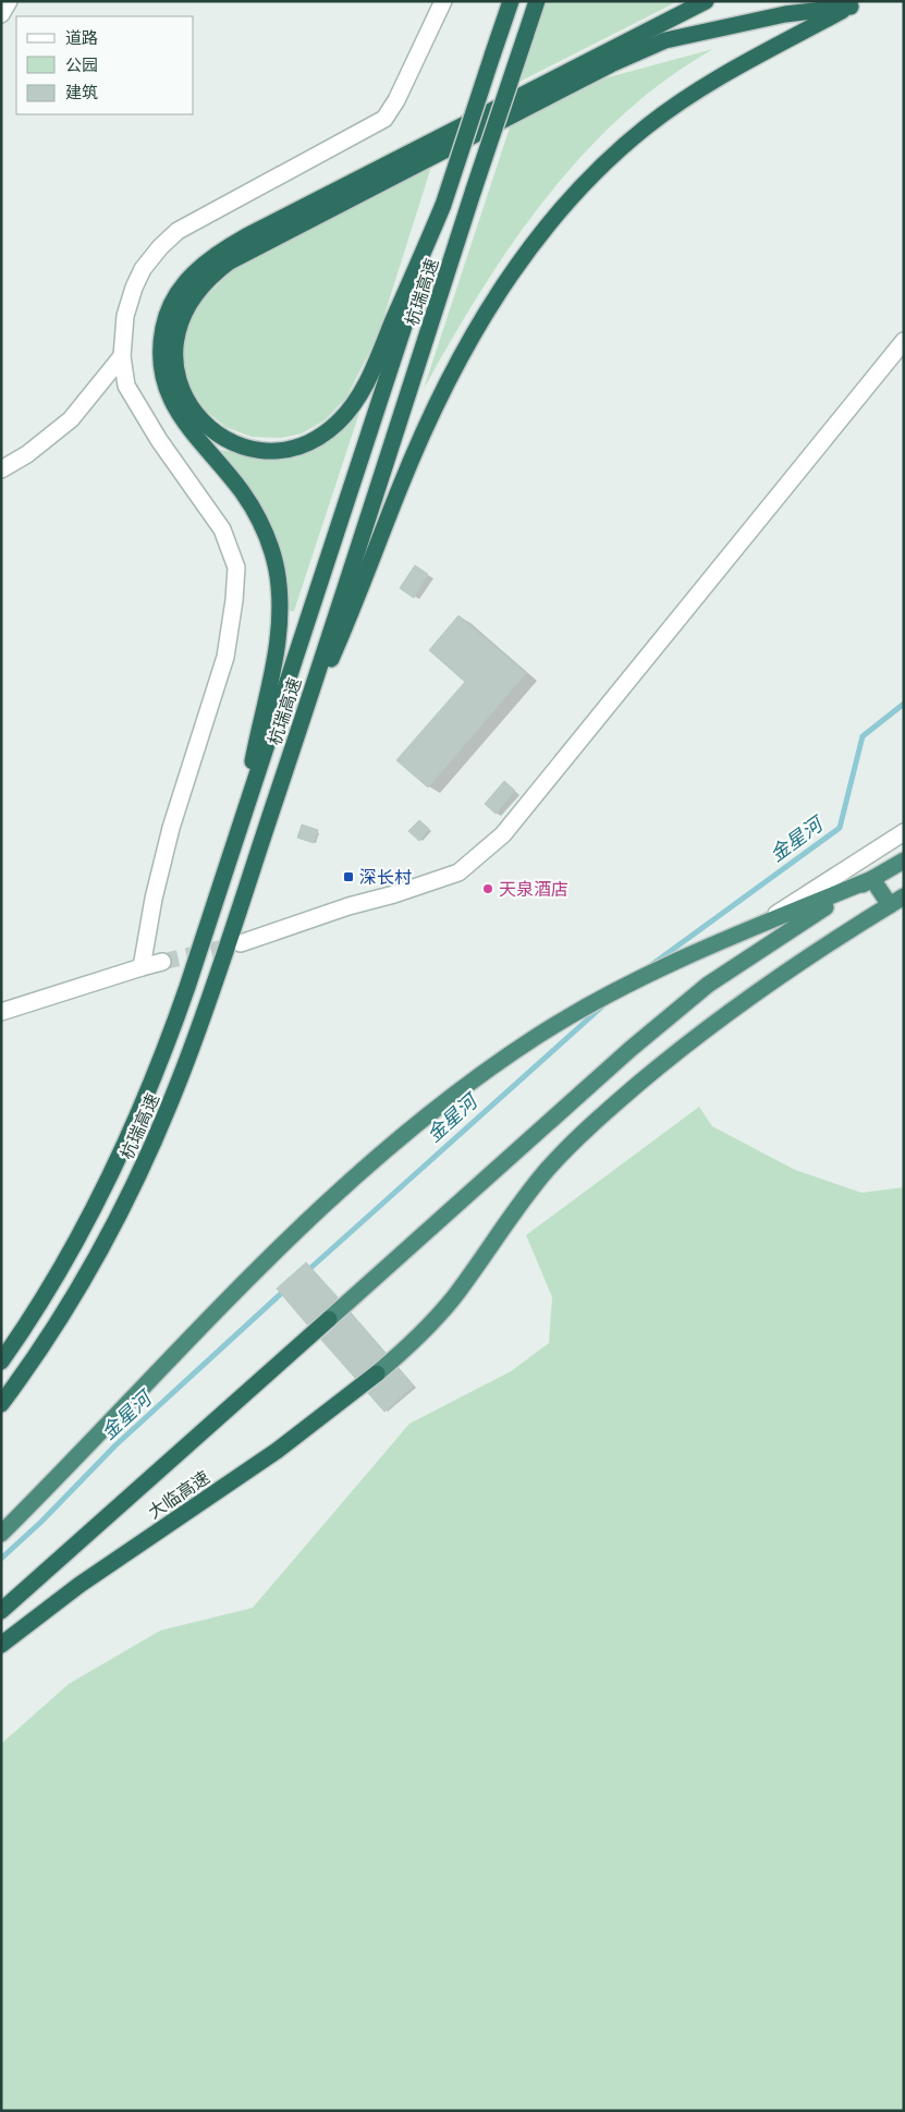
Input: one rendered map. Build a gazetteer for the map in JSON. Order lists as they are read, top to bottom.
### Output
{
  "streets": {
    "highway": ["杭瑞高速", "大临高速"]
  },
  "water": ["金星河"],
  "places": {
    "transit": ["深长村"],
    "other": ["天泉酒店"]
  },
  "legend": ["道路", "公园", "建筑"]
}
